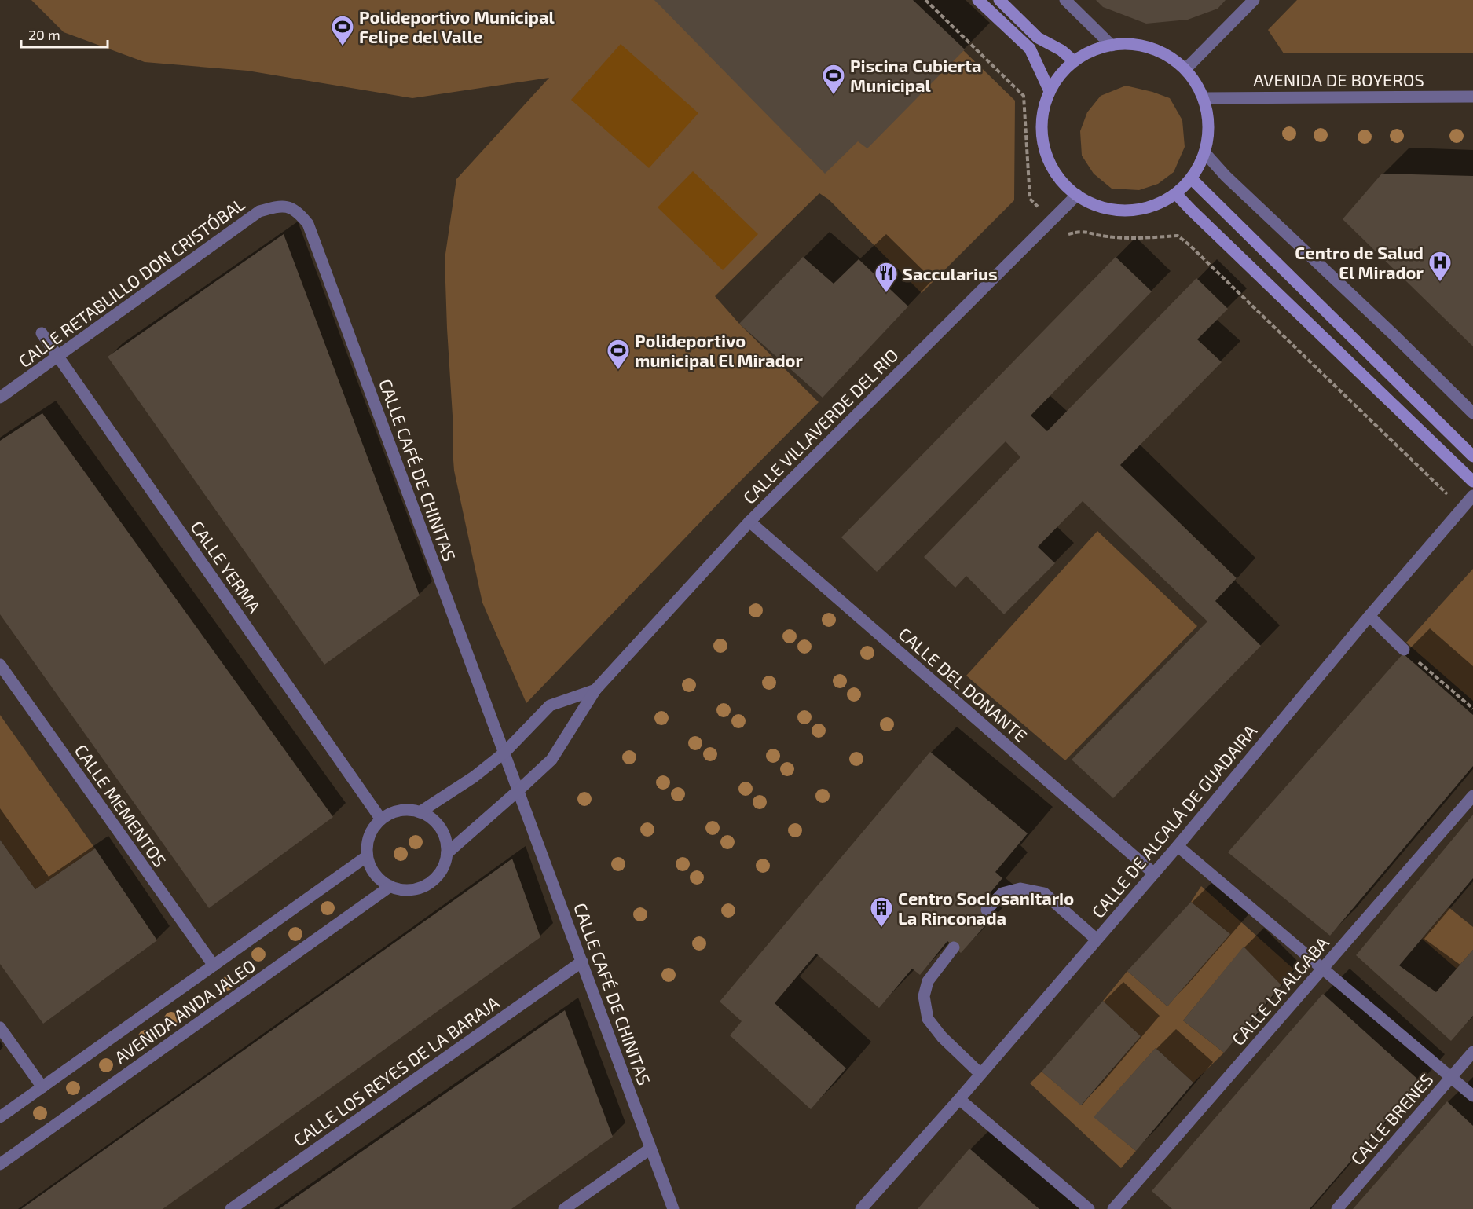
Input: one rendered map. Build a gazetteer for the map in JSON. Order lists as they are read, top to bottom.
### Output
{
  "streets": {
    "street": [
      "AVENIDA DE BOYEROS",
      "CALLE RETABLILLO DON CRISTÓBAL",
      "CALLE VILLAVERDE DEL RIO",
      "CALLE CAFÉ DE CHINITAS",
      "CALLE YERMA",
      "CALLE DEL DONANTE",
      "CALLE MEMENTOS",
      "CALLE DE ALCALÁ DE GUADAIRA",
      "CALLE LA ALGABA",
      "AVENIDA ANDA JALEO",
      "CALLE LOS REYES DE LA BARAJA",
      "CALLE BRENES"
    ]
  },
  "crossings": [
    ["AVENIDA DE BOYEROS", "CALLE VILLAVERDE DEL RIO"],
    ["CALLE RETABLILLO DON CRISTÓBAL", "CALLE CAFÉ DE CHINITAS"],
    ["CALLE RETABLILLO DON CRISTÓBAL", "CALLE YERMA"],
    ["CALLE VILLAVERDE DEL RIO", "CALLE CAFÉ DE CHINITAS"],
    ["CALLE VILLAVERDE DEL RIO", "CALLE DEL DONANTE"],
    ["CALLE CAFÉ DE CHINITAS", "CALLE LOS REYES DE LA BARAJA"],
    ["CALLE YERMA", "AVENIDA ANDA JALEO"],
    ["CALLE DEL DONANTE", "CALLE DE ALCALÁ DE GUADAIRA"],
    ["CALLE MEMENTOS", "AVENIDA ANDA JALEO"]
  ],
  "places": {
    "sports": ["Polideportivo Municipal Felipe del Valle", "Piscina Cubierta Municipal", "Polideportivo municipal El Mirador"],
    "hospital": ["Centro de Salud El Mirador"],
    "restaurant": ["Saccularius"],
    "building": ["Centro Sociosanitario La Rinconada"]
  },
  "scale_bar": "20 m"
}
